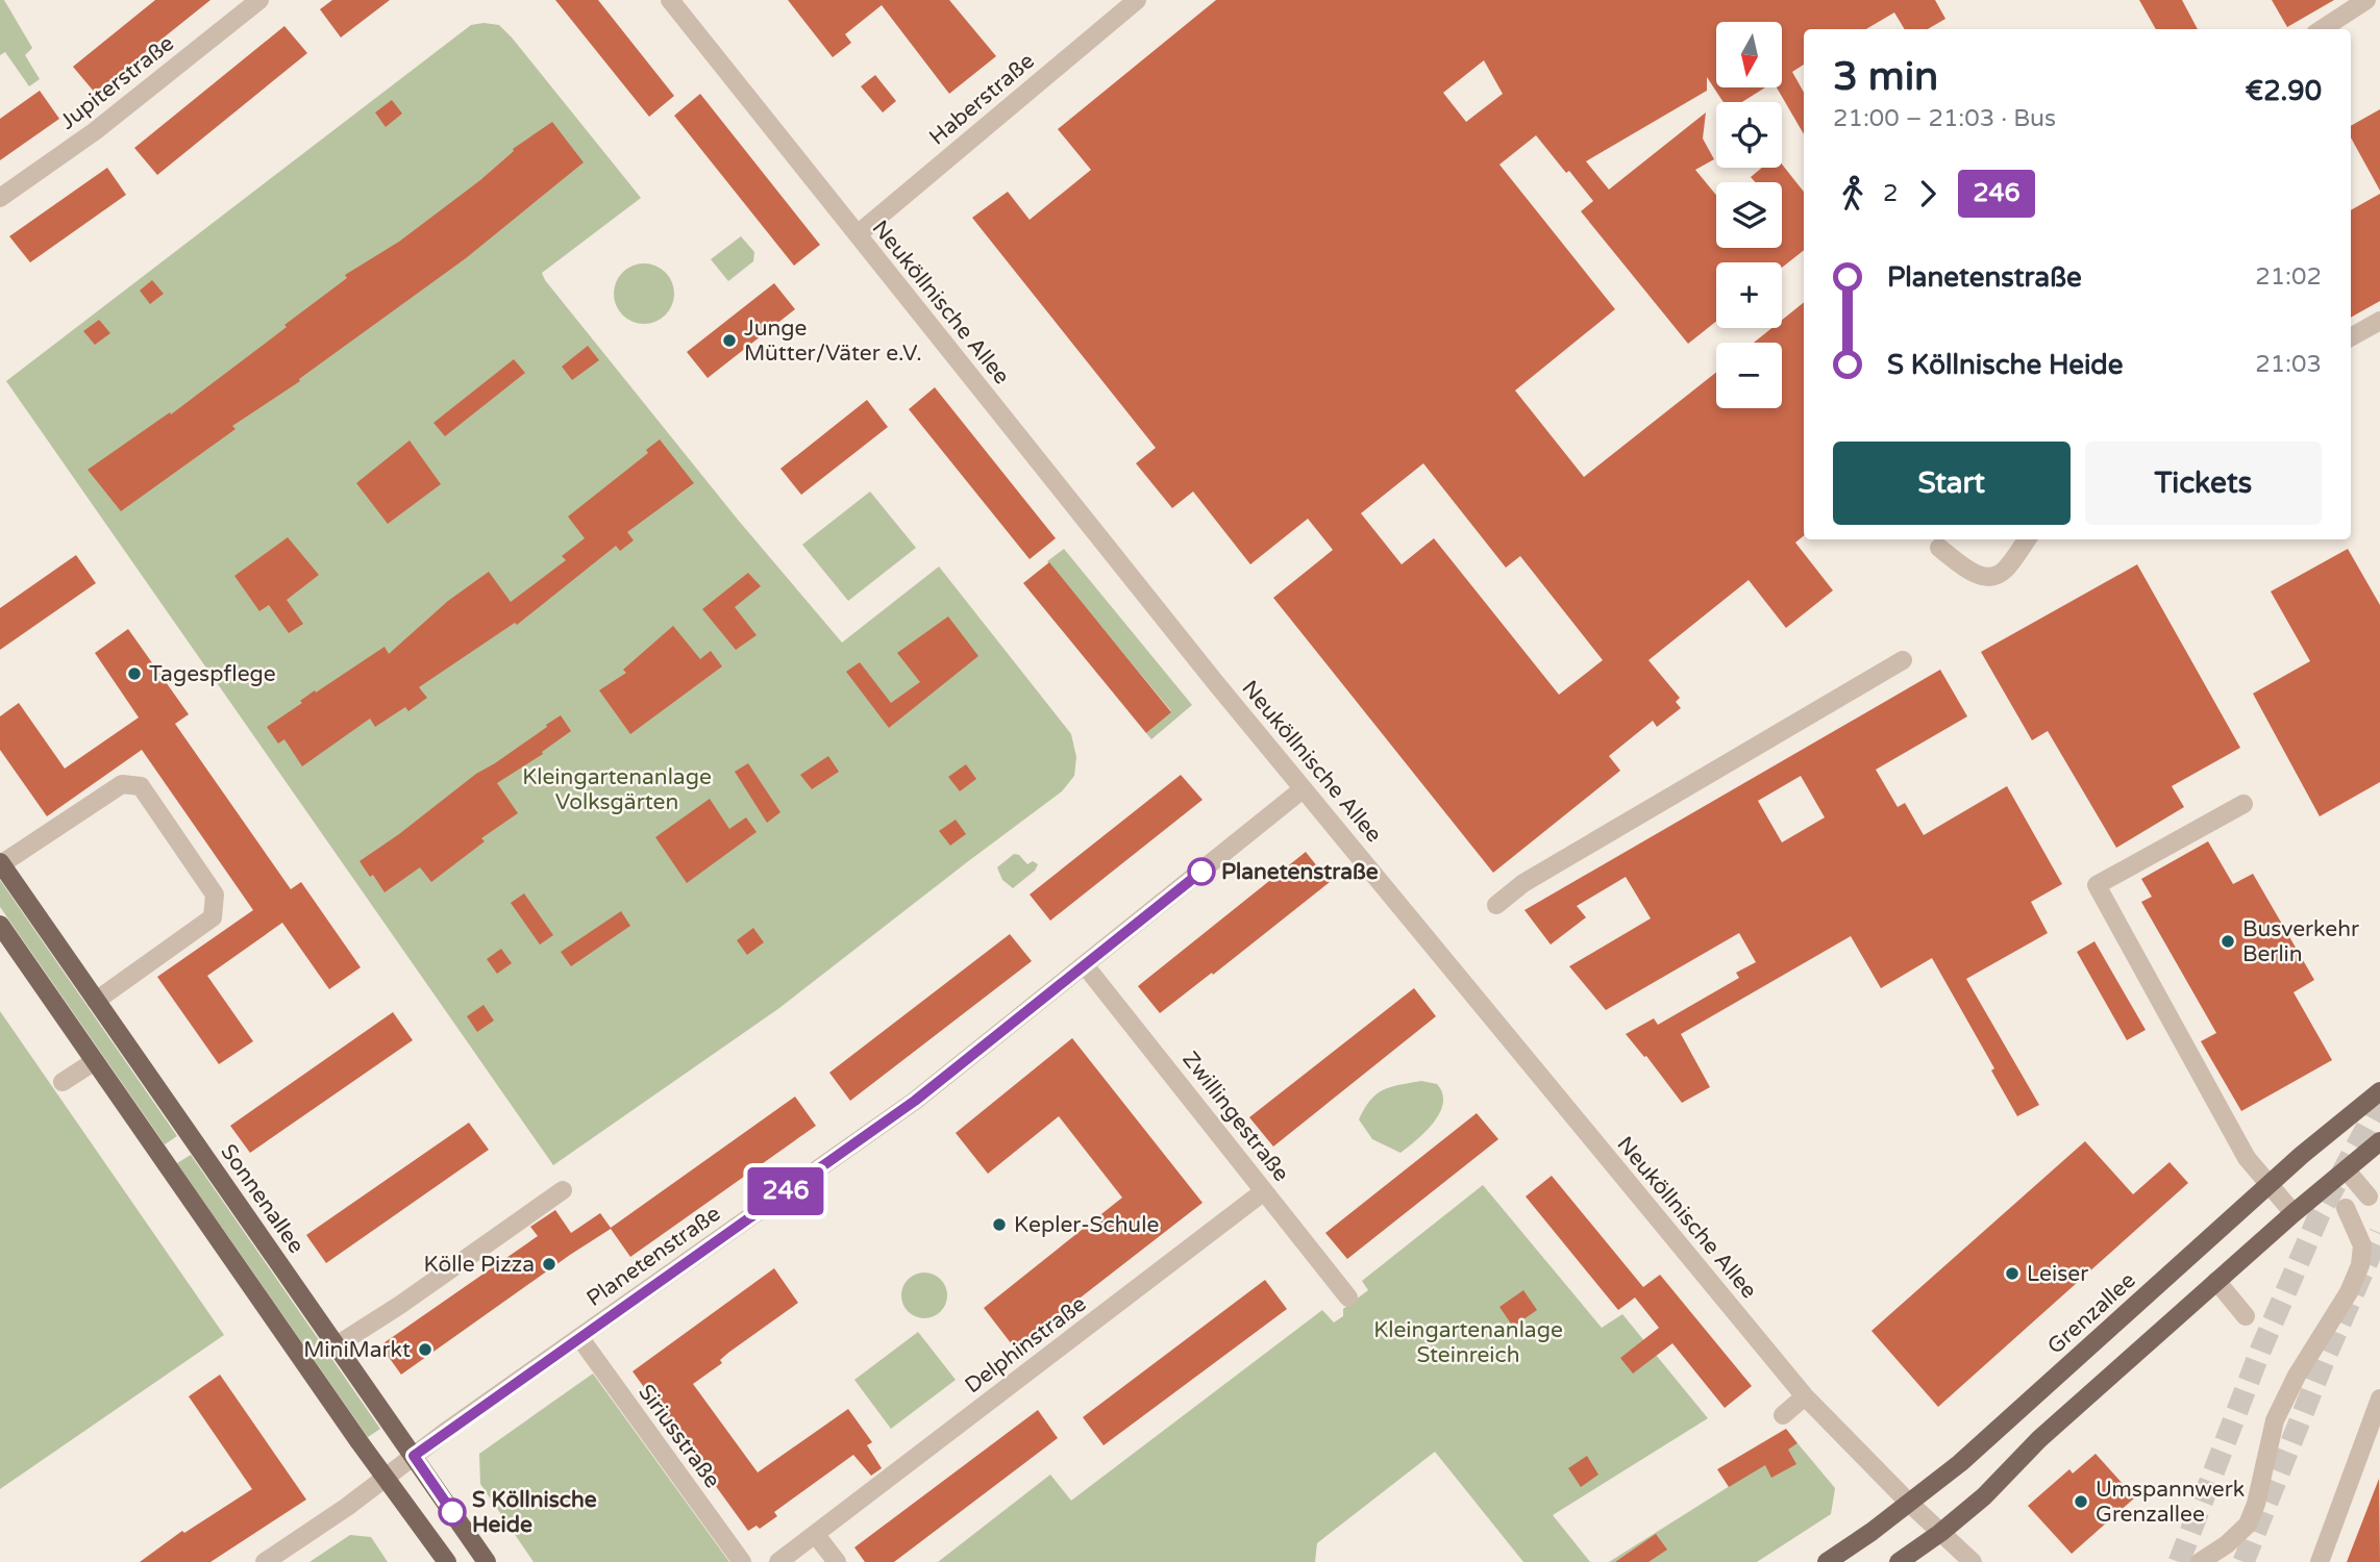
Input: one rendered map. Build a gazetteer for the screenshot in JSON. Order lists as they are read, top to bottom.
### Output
{
  "streets": {
    "main road": ["Sonnenallee", "Grenzallee"],
    "street": [
      "Jupiterstraße",
      "Haberstraße",
      "Neuköllnische Allee",
      "Zwillingestraße",
      "Planetenstraße",
      "Delphinstraße",
      "Siriusstraße"
    ]
  },
  "crossings": [
    ["Haberstraße", "Neuköllnische Allee"],
    ["Neuköllnische Allee", "Planetenstraße"],
    ["Neuköllnische Allee", "Grenzallee"],
    ["Zwillingestraße", "Planetenstraße"],
    ["Zwillingestraße", "Delphinstraße"],
    ["Sonnenallee", "Planetenstraße"],
    ["Planetenstraße", "Siriusstraße"]
  ],
  "parks": ["Kleingartenanlage Volksgärten", "Kleingartenanlage Steinreich"],
  "places": [
    "Junge Mütter/Väter e.V.",
    "Tagespflege",
    "Planetenstraße",
    "Busverkehr Berlin",
    "Kepler-Schule",
    "Kölle Pizza",
    "Leiser",
    "MiniMarkt",
    "Umspannwerk Grenzallee",
    "S Köllnische Heide"
  ],
  "lines": ["bus line 246"],
  "north": "bottom",
  "page": {
    "on_map": "246",
    "map_buttons": ["+", "−"],
    "heading": ["3 min", "21:00 – 21:03 · Bus", "€2.90"],
    "legs": ["2", "246"],
    "list": [
      {
        "name": "Planetenstraße",
        "value": "21:02"
      },
      {
        "name": "S Köllnische Heide",
        "value": "21:03"
      }
    ],
    "buttons": ["Start", "Tickets"]
  }
}
